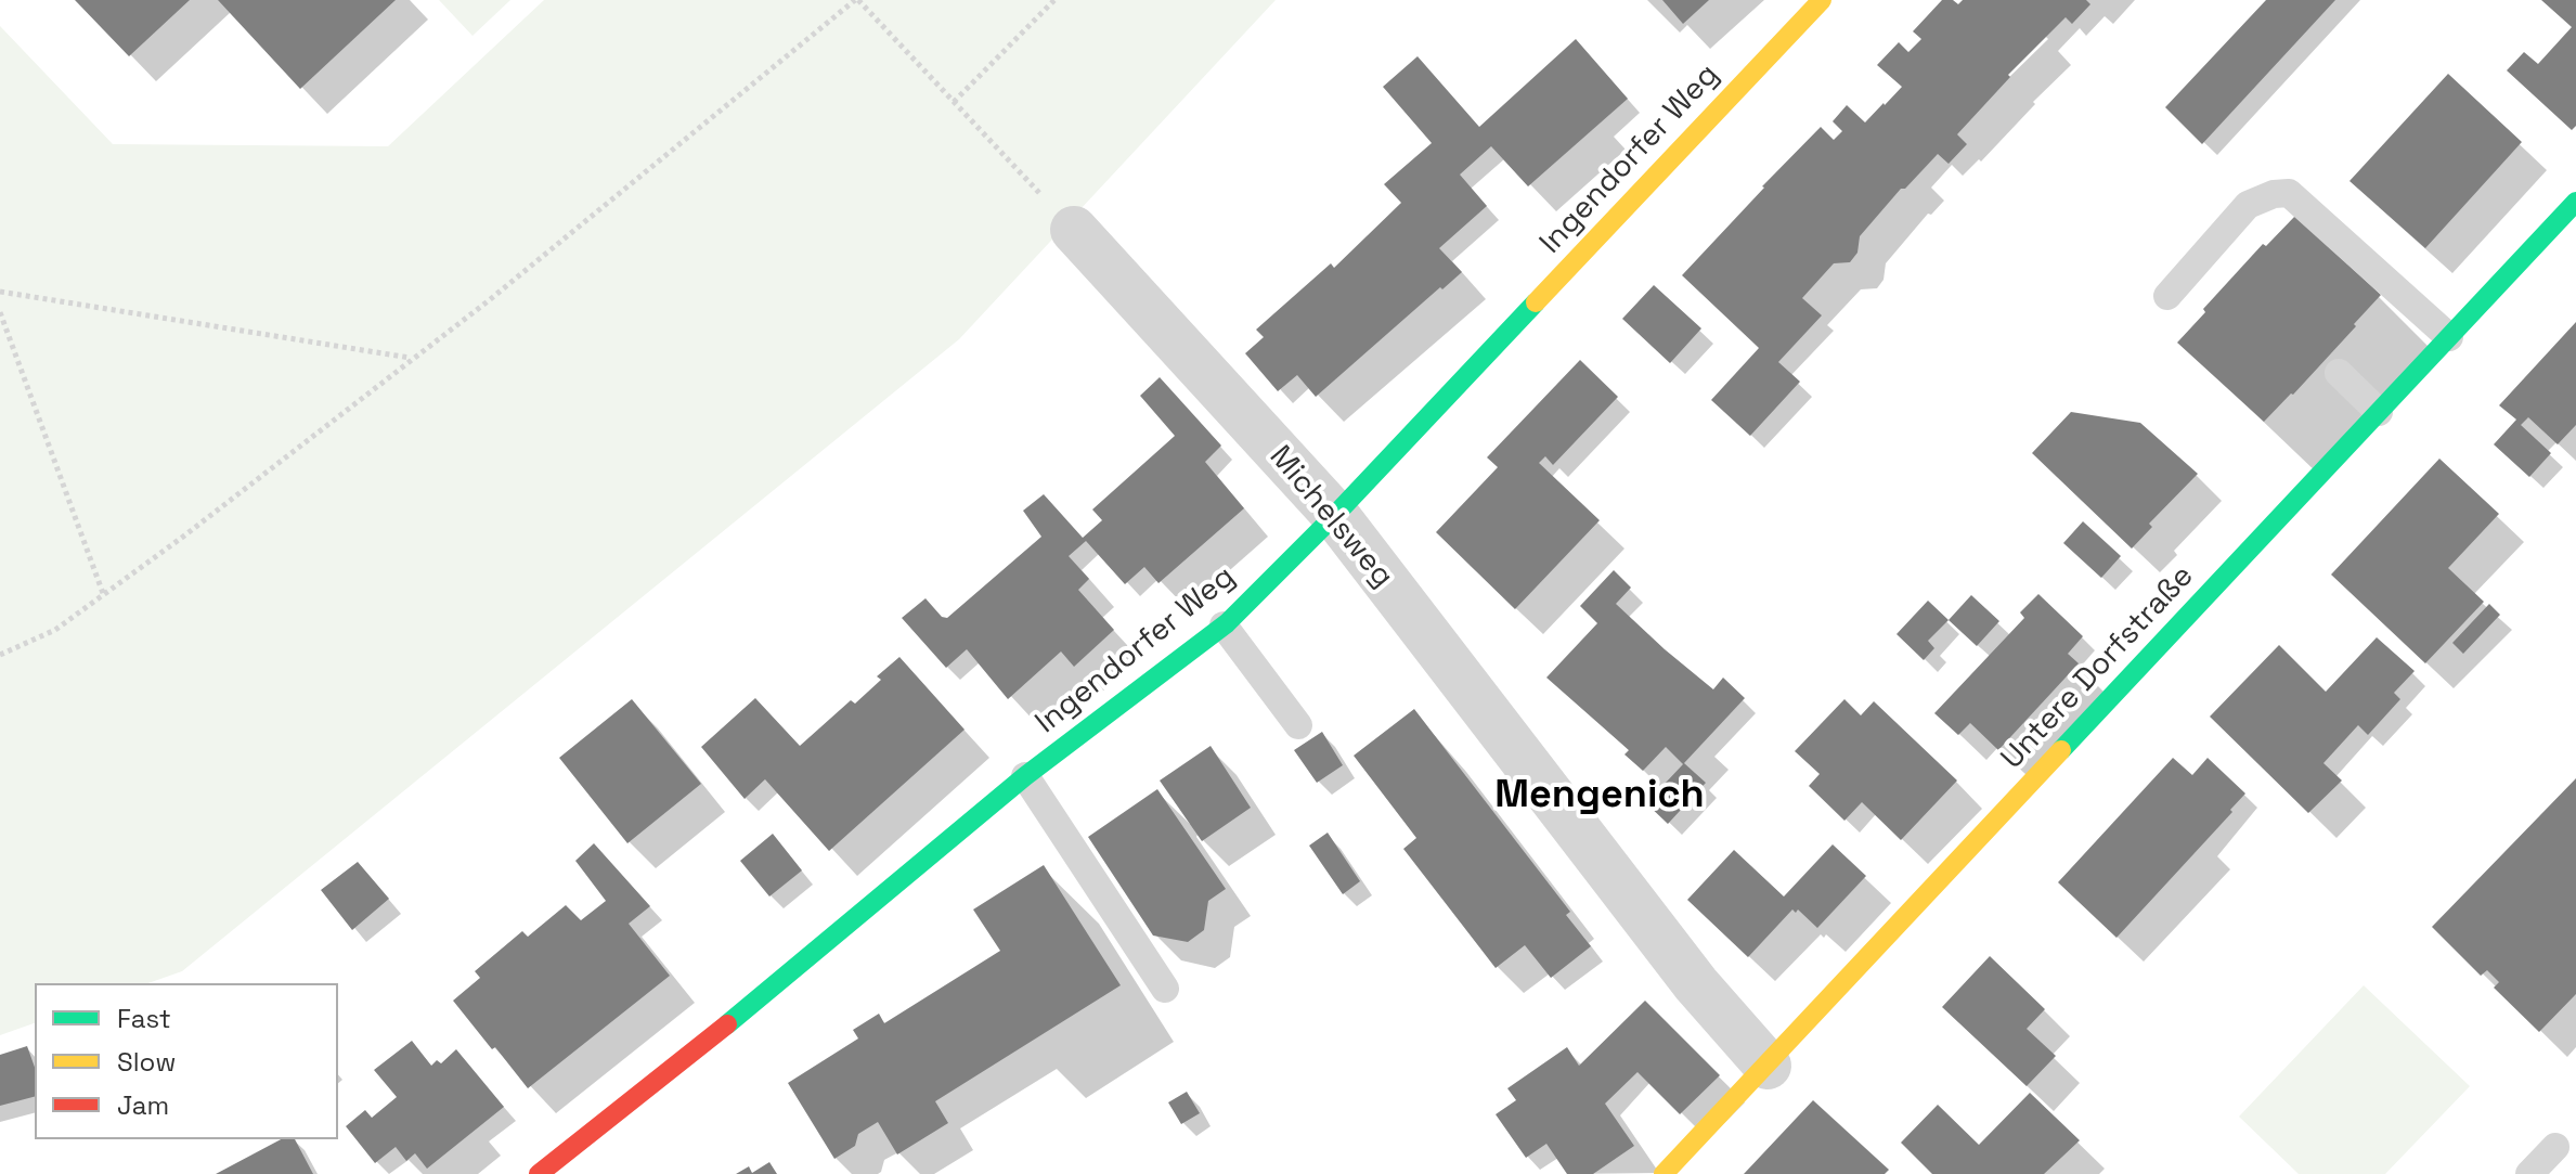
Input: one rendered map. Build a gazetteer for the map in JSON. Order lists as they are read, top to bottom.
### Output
{
  "streets": {
    "street": ["Ingendorfer Weg", "Michelsweg", "Untere Dorfstraße"]
  },
  "crossings": [
    ["Ingendorfer Weg", "Michelsweg"],
    ["Michelsweg", "Untere Dorfstraße"]
  ],
  "districts": ["Mengenich"],
  "legend": ["Fast", "Slow", "Jam"]
}
